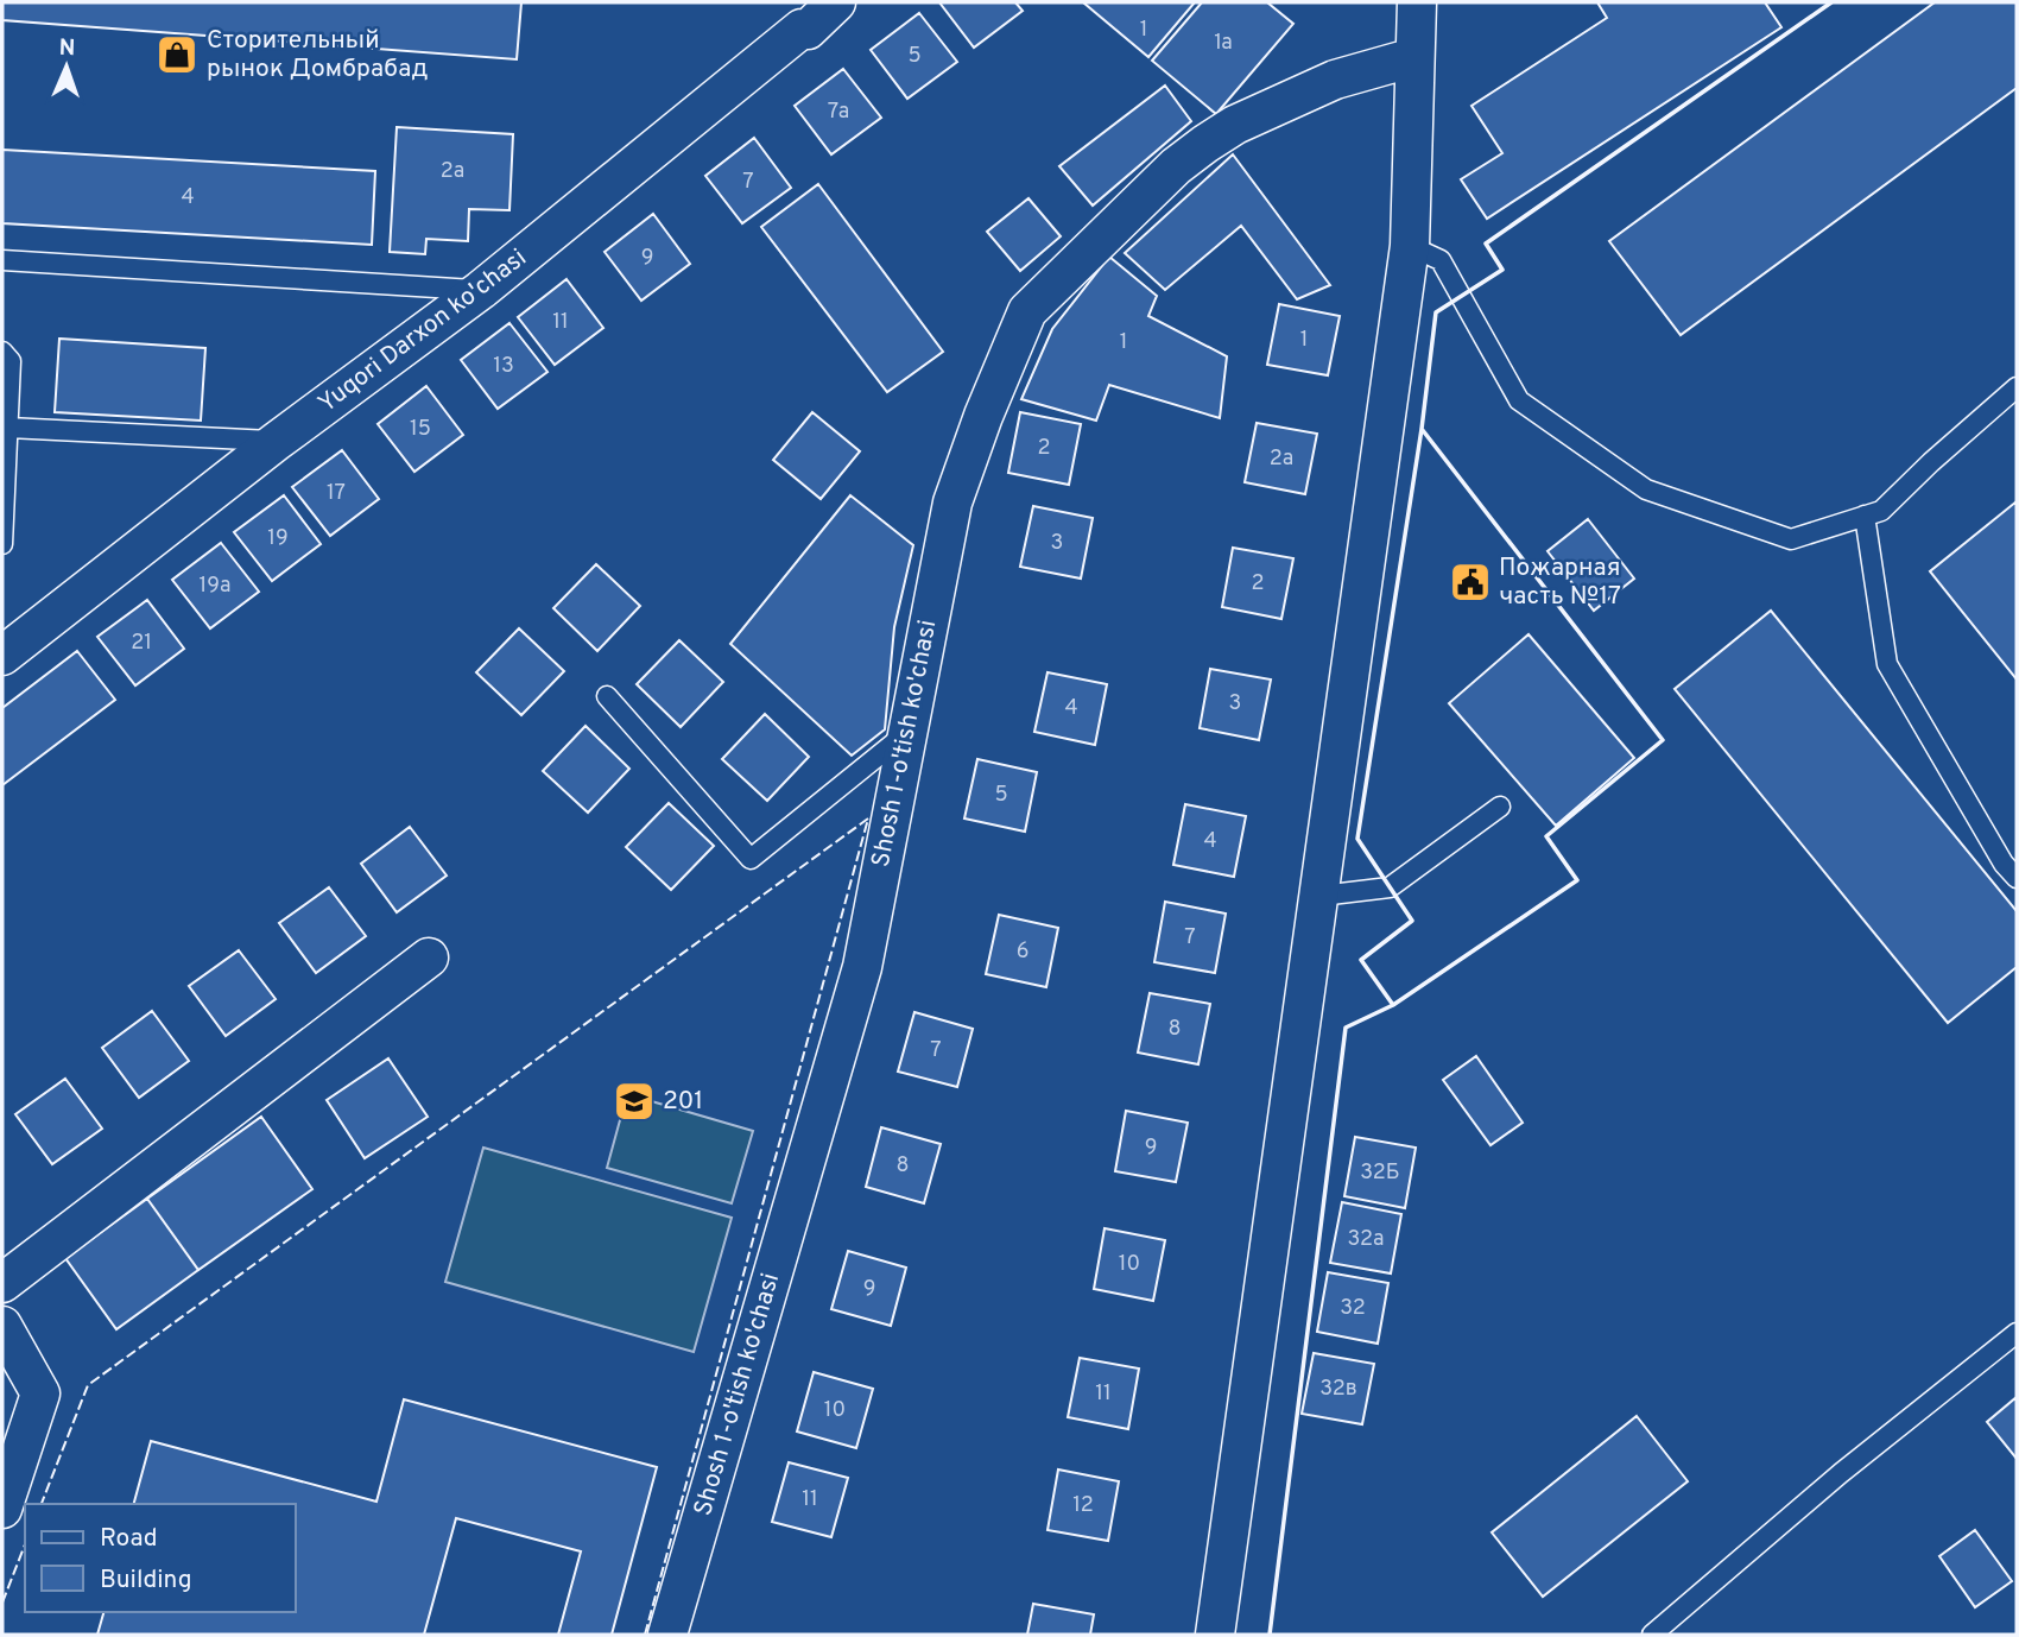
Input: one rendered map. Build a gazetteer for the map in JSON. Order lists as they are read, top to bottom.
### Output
{
  "streets": {
    "street": ["Yuqori Darxon ko'chasi", "Shosh 1-o'tish ko'chasi"]
  },
  "places": {
    "shop": ["Сторительный рынок Домбрабад"],
    "public building": ["Пожарная часть №17"],
    "school or university": ["201"]
  },
  "house_numbers": [
    "1",
    "1а",
    "5",
    "7а",
    "2a",
    "7",
    "4",
    "9",
    "11",
    "1",
    "1",
    "13",
    "15",
    "2",
    "2а",
    "17",
    "19",
    "3",
    "2",
    "19а",
    "21",
    "3",
    "4",
    "5",
    "4",
    "7",
    "6",
    "8",
    "7",
    "9",
    "8",
    "32Б",
    "32a",
    "10",
    "9",
    "32",
    "32в",
    "11",
    "10",
    "11",
    "12"
  ],
  "legend": ["Road", "Building"],
  "north": "top"
}
